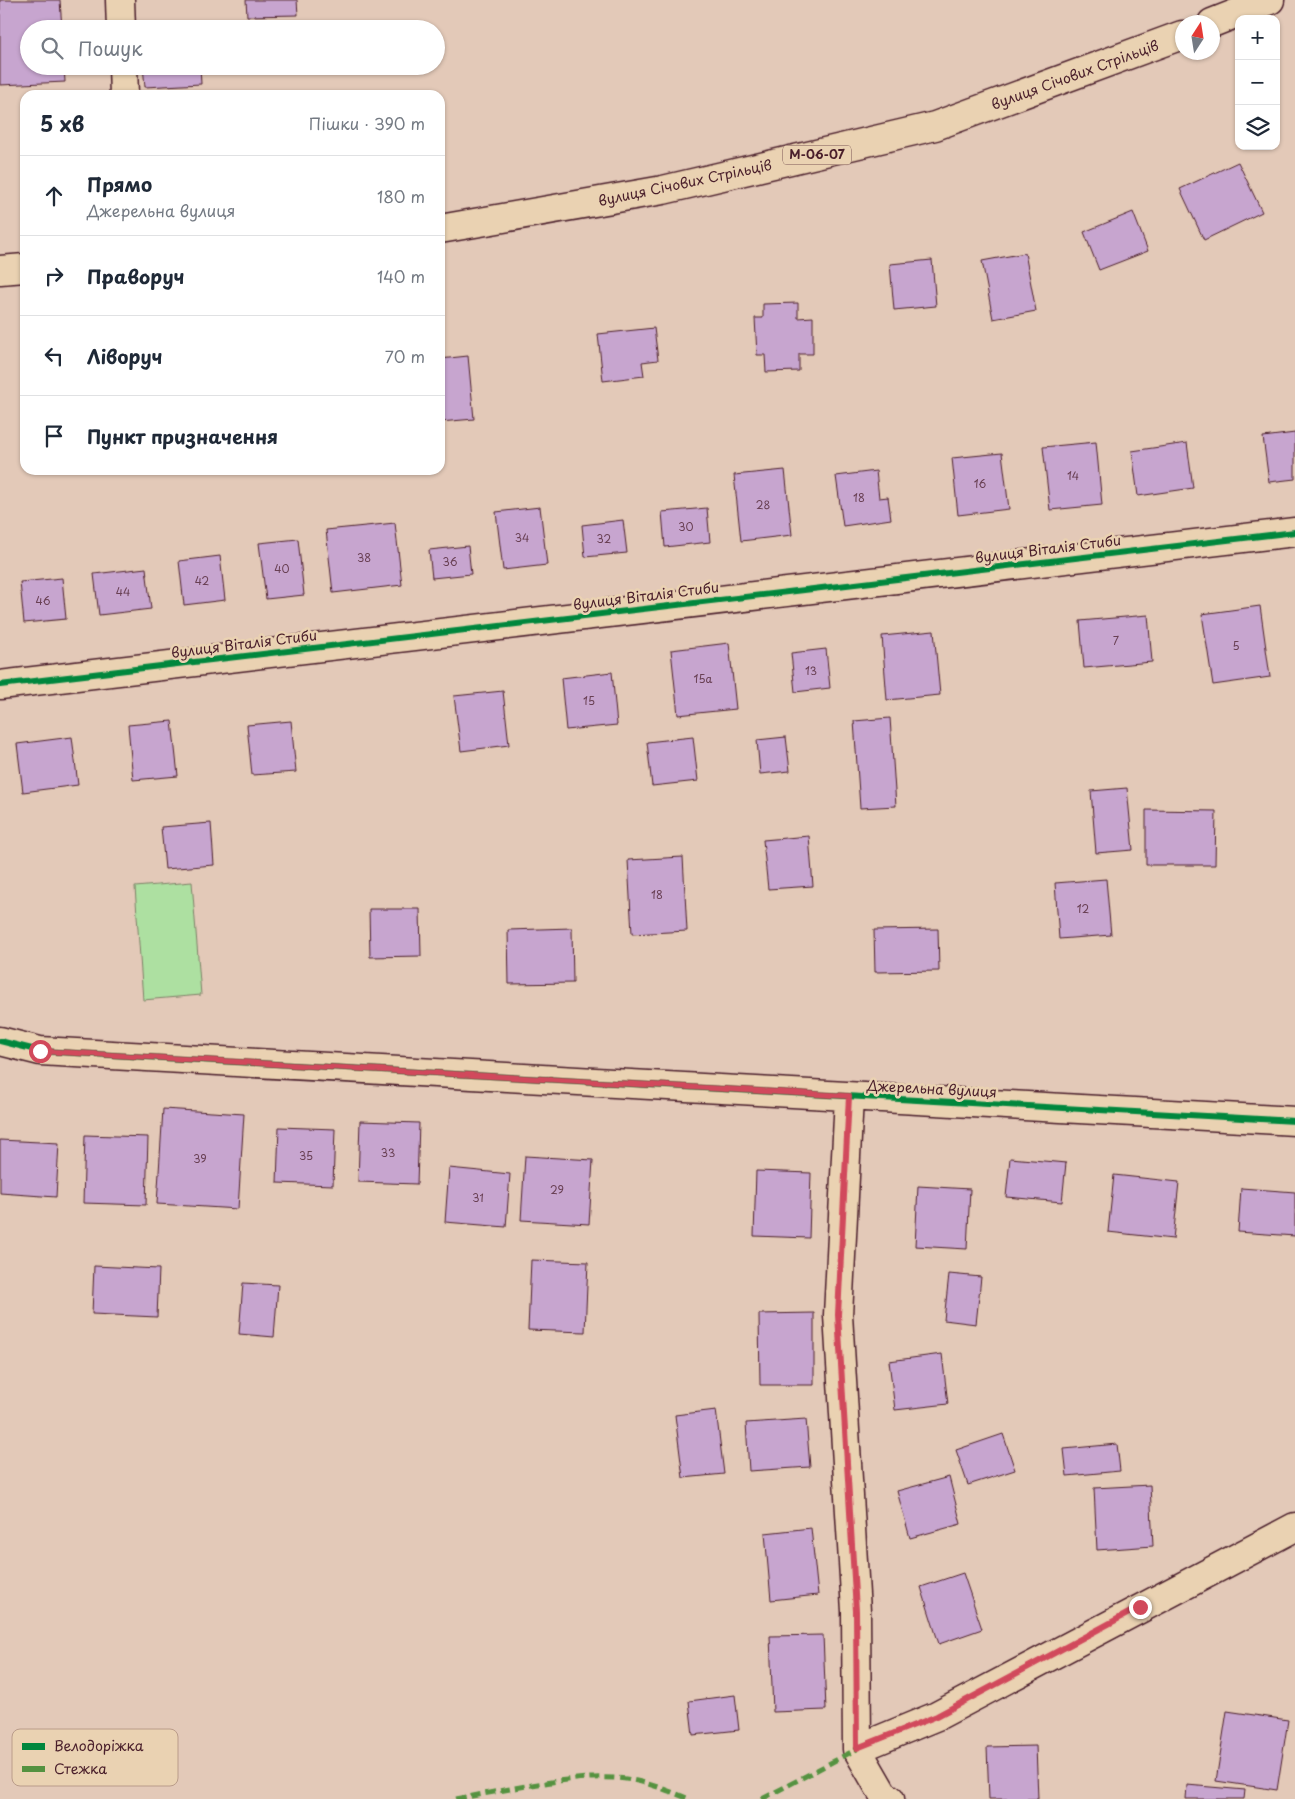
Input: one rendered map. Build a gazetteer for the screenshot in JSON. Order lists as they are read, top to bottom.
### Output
{
  "streets": {
    "street": [
      "вулиця Січових Стрільців",
      "М-06-07",
      "вулиця Віталія Стиби",
      "Джерельна вулиця"
    ]
  },
  "house_numbers": [
    "14",
    "16",
    "18",
    "28",
    "30",
    "34",
    "32",
    "38",
    "36",
    "40",
    "42",
    "44",
    "46",
    "7",
    "5",
    "13",
    "15а",
    "15",
    "18",
    "12",
    "33",
    "35",
    "39",
    "29",
    "31"
  ],
  "legend": ["Велодоріжка", "Стежка"],
  "north": "top",
  "page": {
    "map_buttons": ["+", "−"],
    "search": "Пошук",
    "heading": ["5 хв", "Пішки · 390 m"],
    "list": [
      ["Прямо", "Джерельна вулиця", "180 m"],
      ["Праворуч", "140 m"],
      ["Ліворуч", "70 m"],
      "Пункт призначення"
    ]
  }
}
